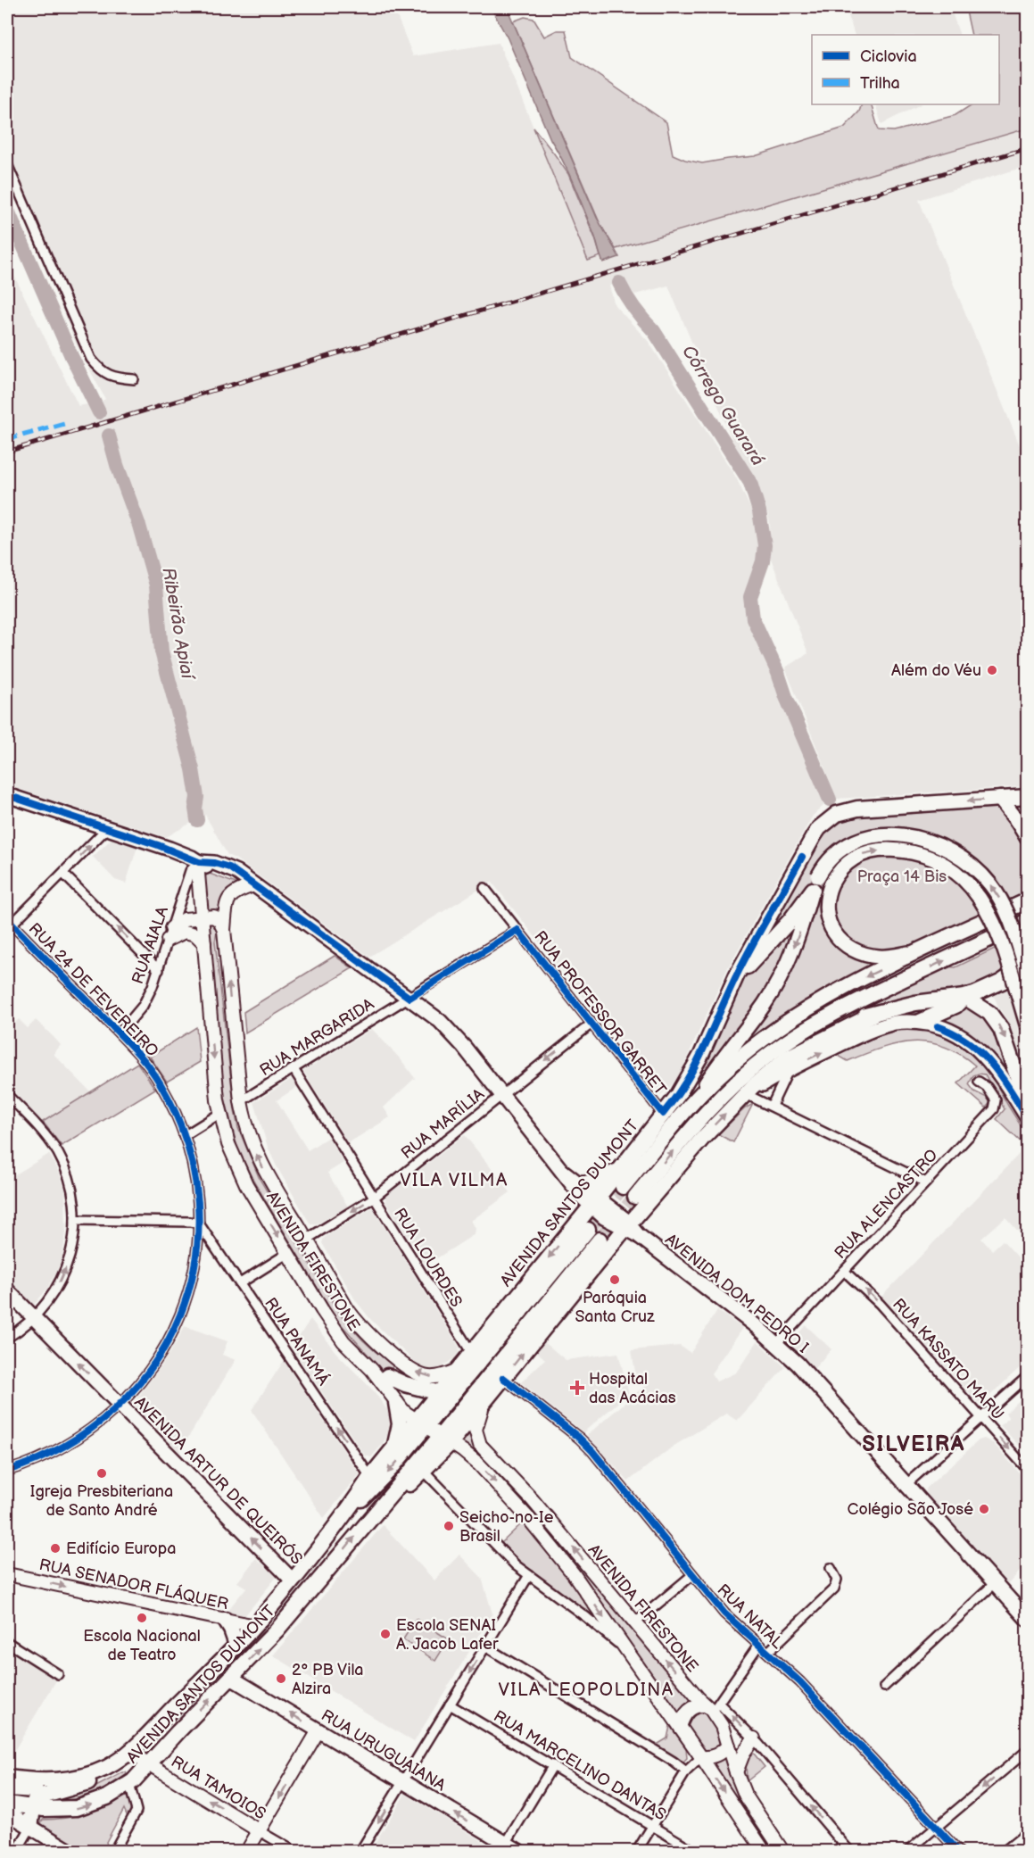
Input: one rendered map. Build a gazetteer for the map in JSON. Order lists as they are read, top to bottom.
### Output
{
  "streets": {
    "highway": ["AVENIDA SANTOS DUMONT"],
    "main road": [
      "AVENIDA FIRESTONE",
      "AVENIDA DOM PEDRO I",
      "AVENIDA ARTUR DE QUEIRÓS",
      "RUA SENADOR FLÁQUER",
      "RUA URUGUAIANA",
      "RUA TAMOIOS"
    ],
    "street": [
      "RUA AIALA",
      "RUA 24 DE FEVEREIRO",
      "RUA PROFESSOR GARRET",
      "RUA MARGARIDA",
      "RUA MARÍLIA",
      "RUA ALENCASTRO",
      "RUA LOURDES",
      "RUA PANAMÁ",
      "RUA KASSATO MARU",
      "RUA NATAL",
      "RUA MARCELINO DANTAS"
    ]
  },
  "crossings": [
    ["RUA AIALA", "RUA 24 DE FEVEREIRO"],
    ["RUA AIALA", "AVENIDA FIRESTONE"],
    ["RUA 24 DE FEVEREIRO", "RUA PANAMÁ"],
    ["RUA 24 DE FEVEREIRO", "AVENIDA ARTUR DE QUEIRÓS"],
    ["RUA PROFESSOR GARRET", "RUA MARGARIDA"],
    ["RUA PROFESSOR GARRET", "RUA MARÍLIA"],
    ["RUA PROFESSOR GARRET", "AVENIDA SANTOS DUMONT"],
    ["RUA MARGARIDA", "RUA LOURDES"],
    ["RUA MARGARIDA", "AVENIDA FIRESTONE"],
    ["RUA MARÍLIA", "RUA LOURDES"],
    ["RUA MARÍLIA", "AVENIDA FIRESTONE"],
    ["AVENIDA SANTOS DUMONT", "RUA LOURDES"],
    ["AVENIDA SANTOS DUMONT", "AVENIDA FIRESTONE"],
    ["AVENIDA SANTOS DUMONT", "AVENIDA DOM PEDRO I"],
    ["AVENIDA SANTOS DUMONT", "RUA PANAMÁ"],
    ["AVENIDA SANTOS DUMONT", "AVENIDA ARTUR DE QUEIRÓS"],
    ["AVENIDA SANTOS DUMONT", "RUA SENADOR FLÁQUER"],
    ["AVENIDA SANTOS DUMONT", "RUA NATAL"],
    ["AVENIDA SANTOS DUMONT", "RUA URUGUAIANA"],
    ["AVENIDA SANTOS DUMONT", "RUA TAMOIOS"],
    ["RUA ALENCASTRO", "AVENIDA DOM PEDRO I"],
    ["RUA ALENCASTRO", "RUA KASSATO MARU"]
  ],
  "one_way": [
    "RUA MARÍLIA",
    "RUA PANAMÁ",
    "AVENIDA ARTUR DE QUEIRÓS",
    "RUA SENADOR FLÁQUER",
    "RUA URUGUAIANA",
    "RUA TAMOIOS"
  ],
  "districts": ["VILA VILMA", "SILVEIRA", "VILA LEOPOLDINA"],
  "water": ["Córrego Guarará", "Ribeirão Apiaí"],
  "parks": ["Praça 14 Bis"],
  "places": {
    "other": [
      "Além do Véu",
      "Paróquia Santa Cruz",
      "Igreja Presbiteriana de Santo André",
      "Colégio São José",
      "Seicho-no-Ie Brasil",
      "Edifício Europa",
      "Escola Nacional de Teatro",
      "Escola SENAI A. Jacob Lafer",
      "2º PB Vila Alzira"
    ],
    "health": ["Hospital das Acácias"]
  },
  "legend": ["Ciclovia", "Trilha"]
}
